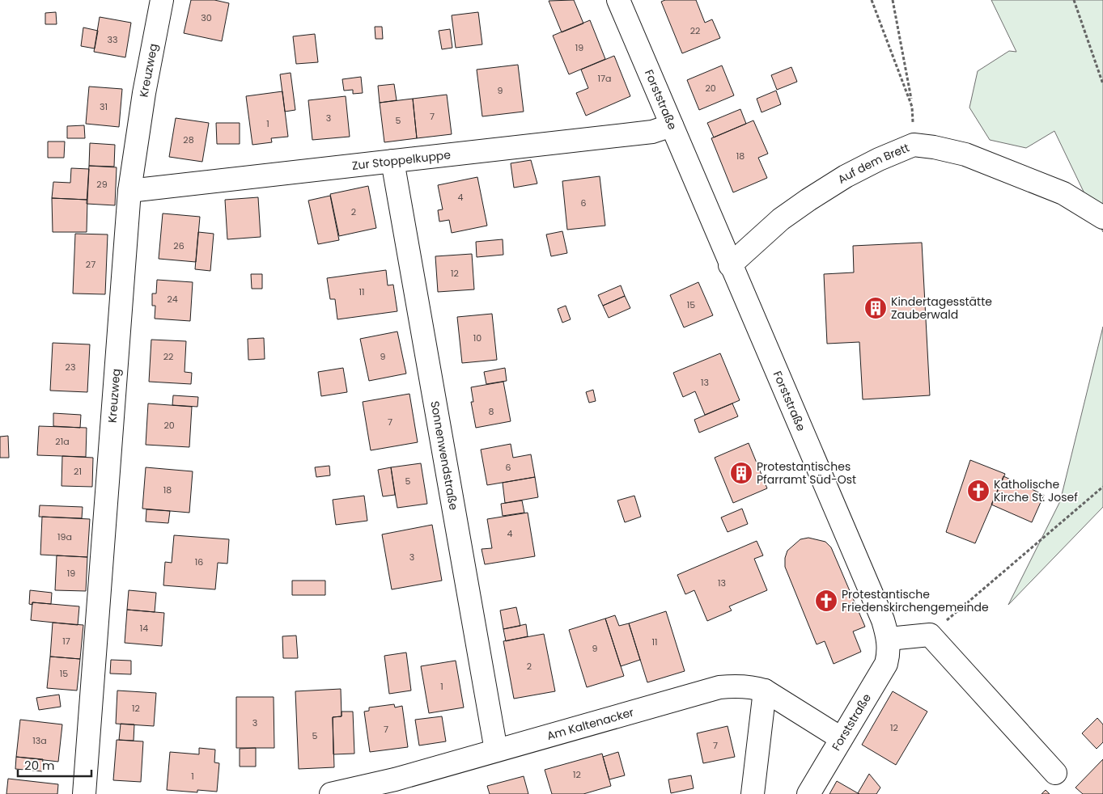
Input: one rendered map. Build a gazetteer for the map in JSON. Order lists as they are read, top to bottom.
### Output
{
  "streets": {
    "street": [
      "Kreuzweg",
      "Forststraße",
      "Zur Stoppelkuppe",
      "Auf dem Brett",
      "Sonnenwendstraße",
      "Am Kaltenacker"
    ]
  },
  "crossings": [
    ["Kreuzweg", "Zur Stoppelkuppe"],
    ["Forststraße", "Zur Stoppelkuppe"],
    ["Forststraße", "Auf dem Brett"],
    ["Forststraße", "Am Kaltenacker"],
    ["Zur Stoppelkuppe", "Sonnenwendstraße"],
    ["Sonnenwendstraße", "Am Kaltenacker"]
  ],
  "places": {
    "building": ["Kindertagesstätte Zauberwald", "Protestantisches Pfarramt Süd-Ost"],
    "church": ["Katholische Kirche St. Josef", "Protestantische Friedenskirchengemeinde"]
  },
  "house_numbers": [
    "30",
    "22",
    "33",
    "19",
    "17a",
    "20",
    "9",
    "31",
    "7",
    "3",
    "5",
    "1",
    "28",
    "18",
    "29",
    "4",
    "6",
    "2",
    "26",
    "27",
    "12",
    "11",
    "24",
    "15",
    "10",
    "22",
    "9",
    "23",
    "13",
    "8",
    "7",
    "20",
    "21a",
    "6",
    "21",
    "5",
    "18",
    "4",
    "19a",
    "3",
    "16",
    "19",
    "13",
    "14",
    "17",
    "11",
    "9",
    "2",
    "15",
    "1",
    "12",
    "3",
    "12",
    "7",
    "5",
    "13a",
    "7",
    "12",
    "1"
  ],
  "scale_bar": "20 m"
}
